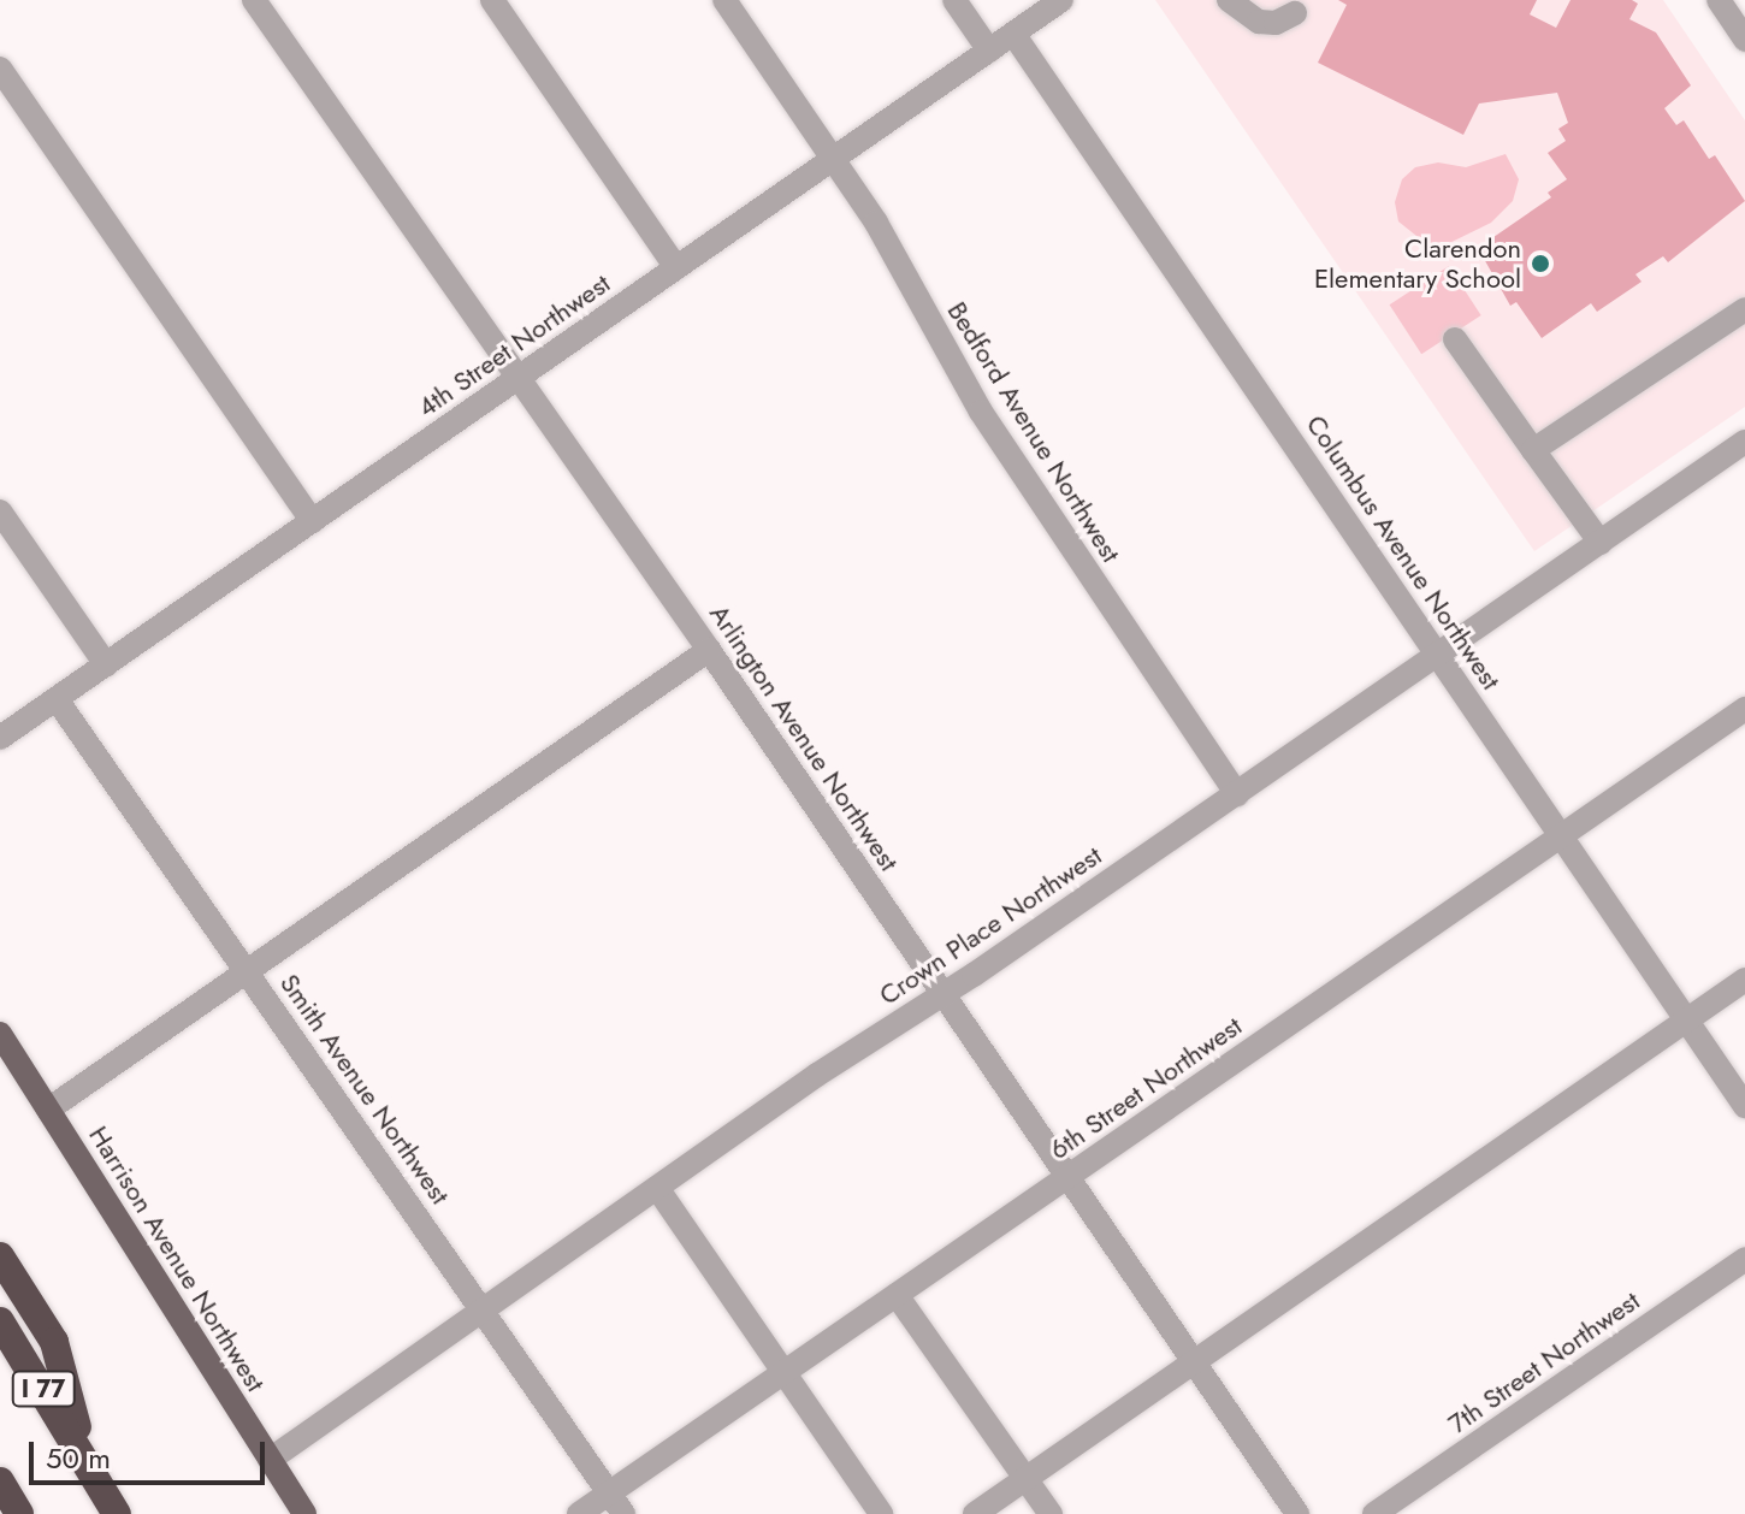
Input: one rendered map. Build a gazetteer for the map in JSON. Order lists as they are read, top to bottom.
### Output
{
  "streets": {
    "highway": ["I 77"],
    "main road": ["Harrison Avenue Northwest"],
    "street": [
      "4th Street Northwest",
      "Bedford Avenue Northwest",
      "Columbus Avenue Northwest",
      "Arlington Avenue Northwest",
      "Crown Place Northwest",
      "6th Street Northwest",
      "Smith Avenue Northwest",
      "7th Street Northwest"
    ]
  },
  "crossings": [
    ["4th Street Northwest", "Bedford Avenue Northwest"],
    ["4th Street Northwest", "Columbus Avenue Northwest"],
    ["4th Street Northwest", "Arlington Avenue Northwest"],
    ["4th Street Northwest", "Smith Avenue Northwest"],
    ["Bedford Avenue Northwest", "Crown Place Northwest"],
    ["Columbus Avenue Northwest", "Crown Place Northwest"],
    ["Columbus Avenue Northwest", "6th Street Northwest"],
    ["Arlington Avenue Northwest", "Crown Place Northwest"],
    ["Arlington Avenue Northwest", "6th Street Northwest"],
    ["Crown Place Northwest", "Smith Avenue Northwest"],
    ["Crown Place Northwest", "Harrison Avenue Northwest"],
    ["6th Street Northwest", "Smith Avenue Northwest"]
  ],
  "places": ["Clarendon Elementary School"],
  "scale_bar": "50 m"
}
